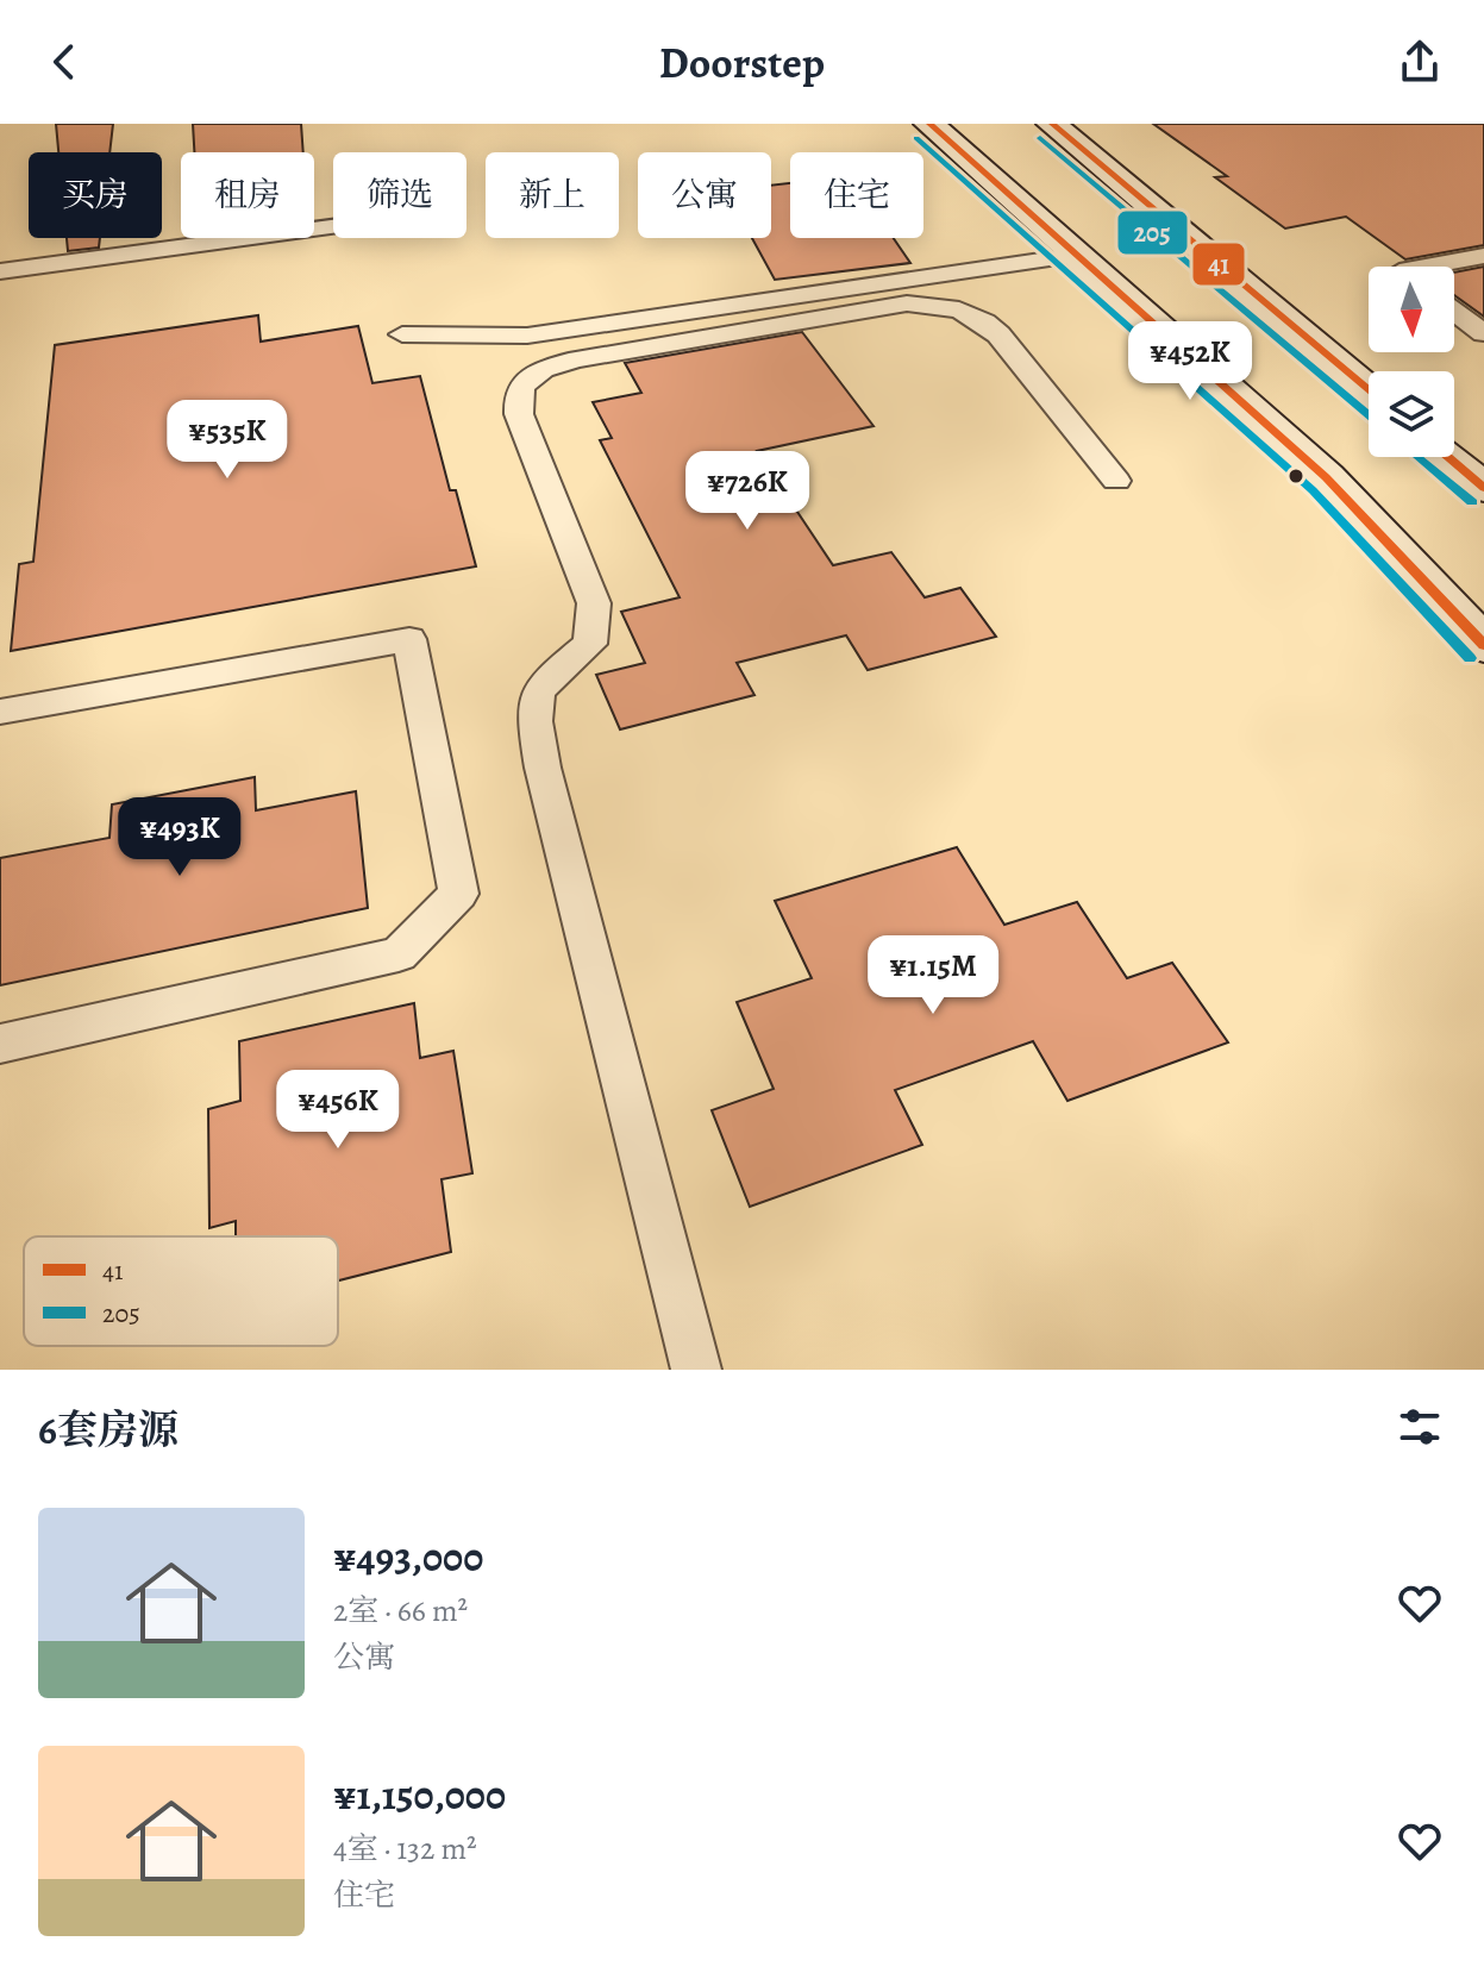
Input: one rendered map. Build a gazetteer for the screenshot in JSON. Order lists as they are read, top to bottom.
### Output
{
  "lines": ["transit line 41", "transit line 205"],
  "legend": ["41", "205"],
  "north": "bottom",
  "page": {
    "header": "Doorstep",
    "chip": [
      "买房",
      "租房",
      "筛选",
      "新上",
      "公寓",
      "住宅"
    ],
    "price": [
      "¥452K",
      "¥535K",
      "¥726K",
      "¥493K",
      "¥1.15M",
      "¥456K"
    ],
    "heading": "6套房源",
    "list": [
      {
        "name": "¥493,000",
        "note": "2室 · 66 m² · 公寓"
      },
      {
        "name": "¥1,150,000",
        "note": "4室 · 132 m² · 住宅"
      }
    ]
  }
}
